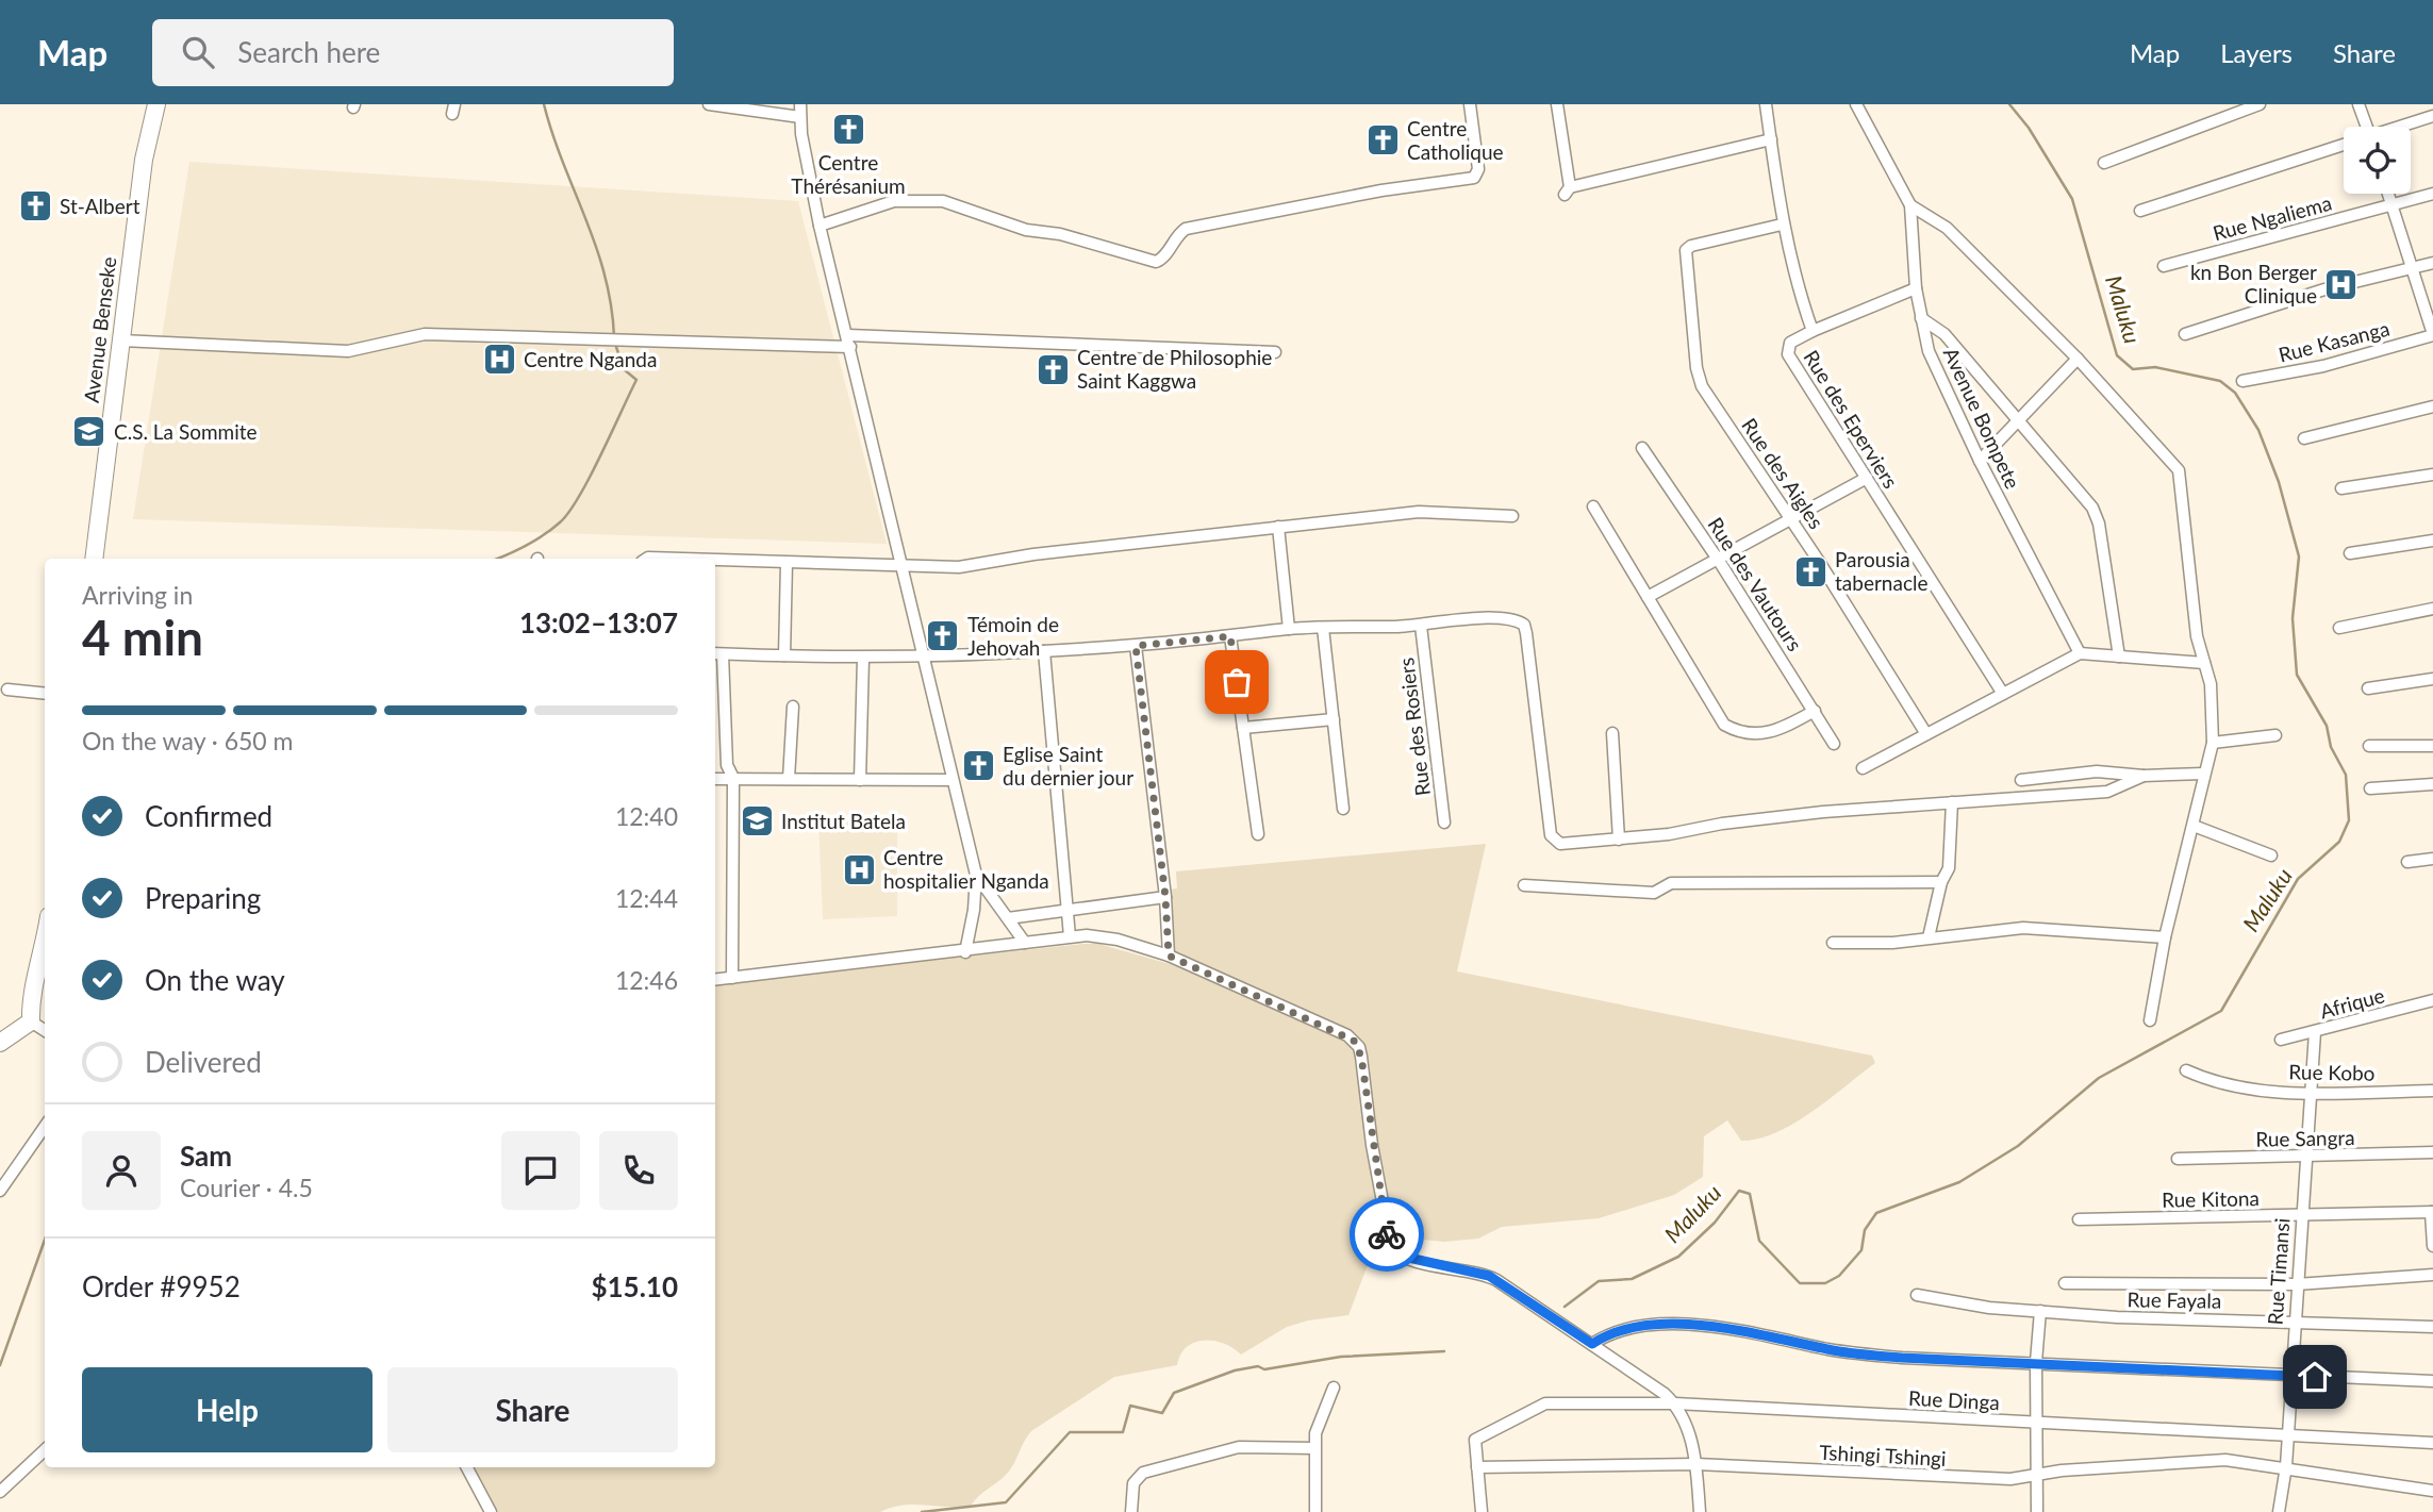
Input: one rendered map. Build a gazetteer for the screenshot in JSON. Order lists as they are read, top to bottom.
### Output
{
  "streets": {
    "street": [
      "Rue Ngaliema",
      "Avenue Benseke",
      "Rue Kasanga",
      "Avenue Bompete",
      "Rue des Eperviers",
      "Rue des Aigles",
      "Rue des Vautours",
      "Rue des Rosiers",
      "Afrique",
      "Rue Kobo",
      "Rue Sangra",
      "Rue Kitona",
      "Rue Timansi",
      "Rue Fayala",
      "Rue Dinga",
      "Tshingi Tshingi"
    ]
  },
  "crossings": [
    ["Rue des Eperviers", "Rue des Aigles"],
    ["Afrique", "Rue Timansi"],
    ["Rue Kobo", "Rue Timansi"],
    ["Rue Sangra", "Rue Timansi"],
    ["Rue Kitona", "Rue Timansi"],
    ["Rue Timansi", "Rue Fayala"],
    ["Rue Timansi", "Rue Dinga"],
    ["Rue Timansi", "Tshingi Tshingi"],
    ["Rue Dinga", "Tshingi Tshingi"]
  ],
  "water": ["Maluku"],
  "places": {
    "church": [
      "Centre Thérésanium",
      "Centre Catholique",
      "St-Albert",
      "Centre de Philosophie Saint Kaggwa",
      "Parousia tabernacle",
      "Témoin de Jehovah",
      "Eglise Saint du dernier jour"
    ],
    "hospital": ["kn Bon Berger Clinique", "Centre Nganda", "Centre hospitalier Nganda"],
    "school or university": ["C.S. La Sommite", "Institut Batela"]
  },
  "page": {
    "header": "Map",
    "search": "Search here",
    "nav": ["Map", "Layers", "Share"],
    "heading": ["4 min", "Arriving in", "13:02–13:07"],
    "panel": [
      "Sam",
      "Courier · 4.5",
      "Order #9952",
      "$15.10"
    ],
    "bar": "On the way · 650 m",
    "list": [
      ["Confirmed", "12:40"],
      ["Preparing", "12:44"],
      ["On the way", "12:46"],
      "Delivered"
    ],
    "buttons": ["Help", "Share"]
  }
}
